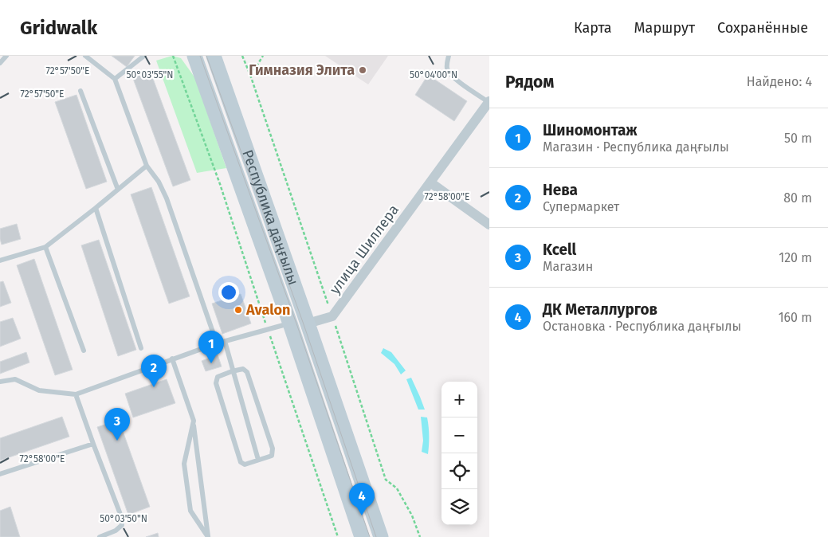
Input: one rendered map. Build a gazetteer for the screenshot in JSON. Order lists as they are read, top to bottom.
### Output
{
  "streets": {
    "main road": ["Республика даңғылы"],
    "street": ["улица Шиллера"]
  },
  "crossings": [
    ["Республика даңғылы", "улица Шиллера"]
  ],
  "places": ["Гимназия Элита", "Avalon"],
  "page": {
    "header": "Gridwalk",
    "nav": ["Карта", "Маршрут", "Сохранённые"],
    "heading": ["Рядом", "Найдено: 4"],
    "list": [
      {
        "mark": "1",
        "name": "Шиномонтаж",
        "note": "Магазин · Республика даңғылы",
        "value": "50 m"
      },
      {
        "mark": "2",
        "name": "Нева",
        "note": "Супермаркет",
        "value": "80 m"
      },
      {
        "mark": "3",
        "name": "Kcell",
        "note": "Магазин",
        "value": "120 m"
      },
      {
        "mark": "4",
        "name": "ДК Металлургов",
        "note": "Остановка · Республика даңғылы",
        "value": "160 m"
      }
    ],
    "pins": [
      "1",
      "2",
      "3",
      "4"
    ],
    "map_buttons": ["+", "−"]
  },
  "coordinates": [
    "72°57'50\"E",
    "50°03'55\"N",
    "50°04'00\"N",
    "72°58'00\"E",
    "50°03'50\"N"
  ]
}
